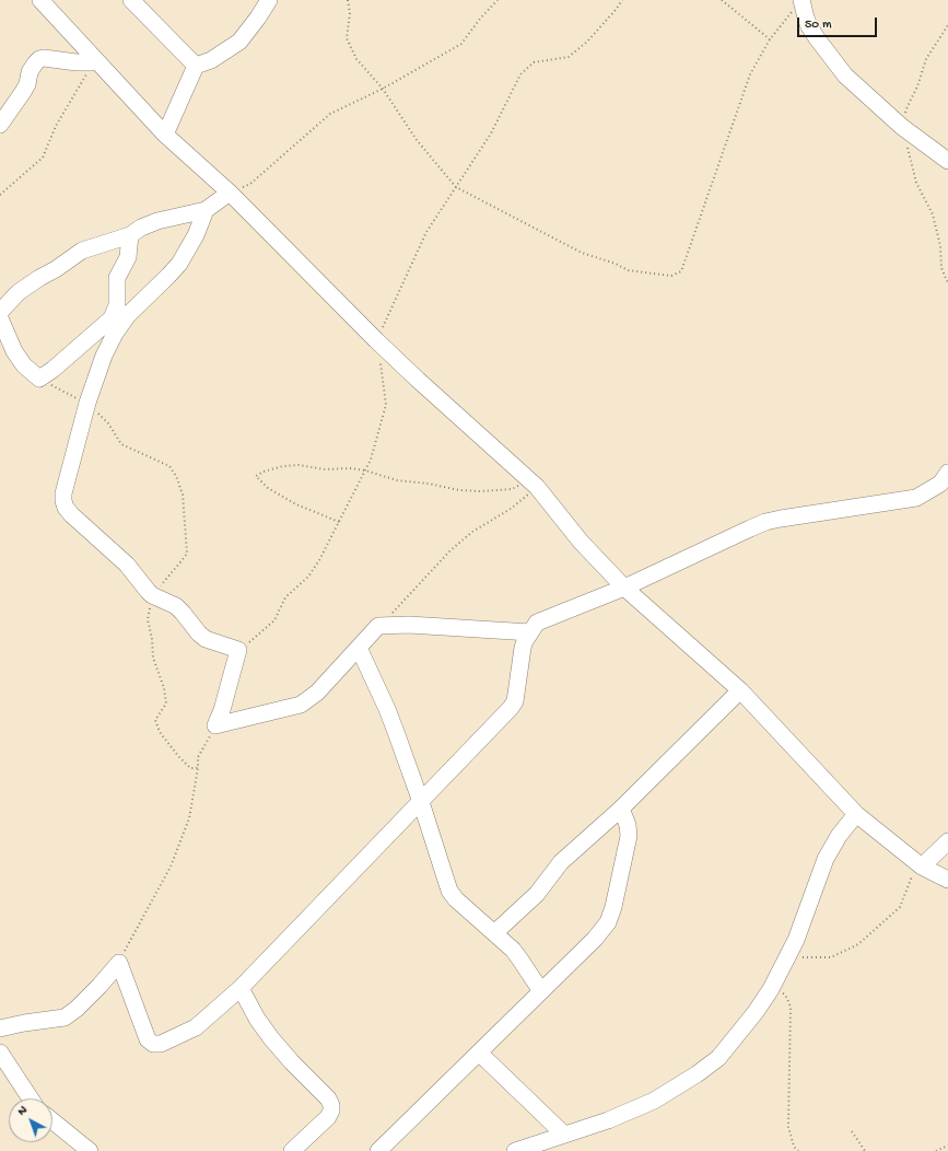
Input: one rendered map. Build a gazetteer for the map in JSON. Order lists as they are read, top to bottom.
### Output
{
  "scale_bar": "50 m",
  "north": "top left"
}
